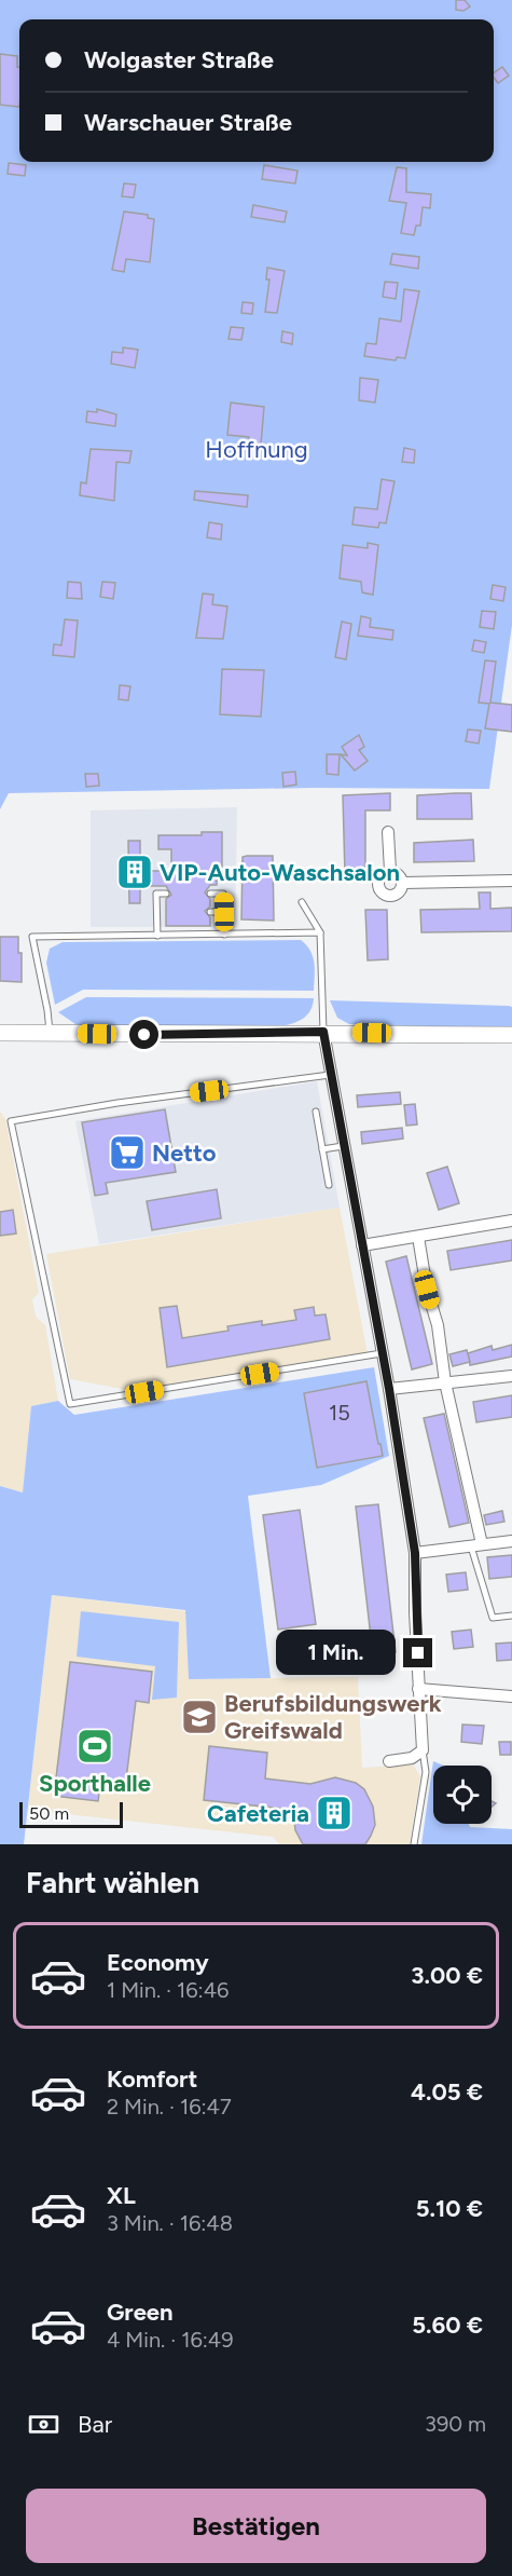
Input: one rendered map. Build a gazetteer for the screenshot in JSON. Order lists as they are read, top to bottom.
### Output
{
  "parks": ["Hoffnung"],
  "places": {
    "building": ["VIP-Auto-Waschsalon", "Cafeteria"],
    "supermarket": ["Netto"],
    "school or university": ["Berufsbildungswerk Greifswald"],
    "sports": ["Sporthalle"]
  },
  "house_numbers": ["15"],
  "scale_bar": "50 m",
  "page": {
    "banner": ["Wolgaster Straße", "Warschauer Straße"],
    "bubble": "1 Min.",
    "scale": "50 m",
    "heading": "Fahrt wählen",
    "list": [
      {
        "name": "Economy",
        "note": "1 Min. · 16:46",
        "value": "3.00 €"
      },
      {
        "name": "Komfort",
        "note": "2 Min. · 16:47",
        "value": "4.05 €"
      },
      {
        "name": "XL",
        "note": "3 Min. · 16:48",
        "value": "5.10 €"
      },
      {
        "name": "Green",
        "note": "4 Min. · 16:49",
        "value": "5.60 €"
      }
    ],
    "pay": ["Bar", "390 m"],
    "buttons": "Bestätigen"
  }
}
